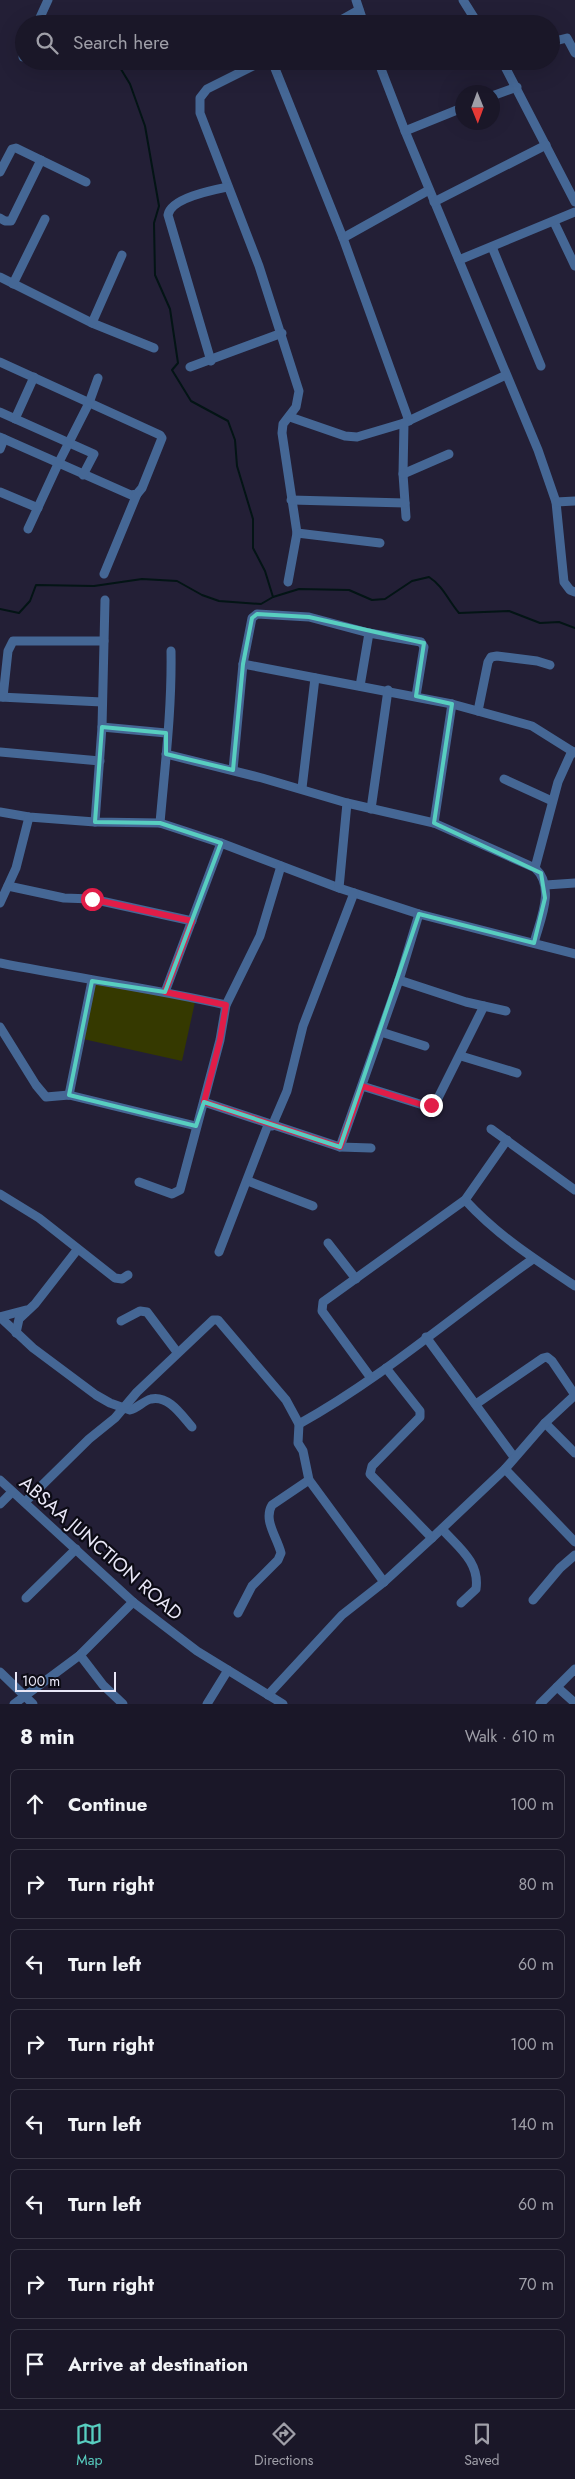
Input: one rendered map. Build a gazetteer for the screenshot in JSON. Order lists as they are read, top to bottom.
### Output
{
  "streets": {
    "street": ["ABSAA JUNCTION ROAD"]
  },
  "scale_bar": "100 m",
  "north": "bottom",
  "page": {
    "search": "Search here",
    "scale": "100 m",
    "heading": ["8 min", "Walk · 610 m"],
    "list": [
      ["Continue", "100 m"],
      ["Turn right", "80 m"],
      ["Turn left", "60 m"],
      ["Turn right", "100 m"],
      ["Turn left", "140 m"],
      ["Turn left", "60 m"],
      ["Turn right", "70 m"],
      "Arrive at destination"
    ],
    "nav": ["Map", "Directions", "Saved"]
  }
}
